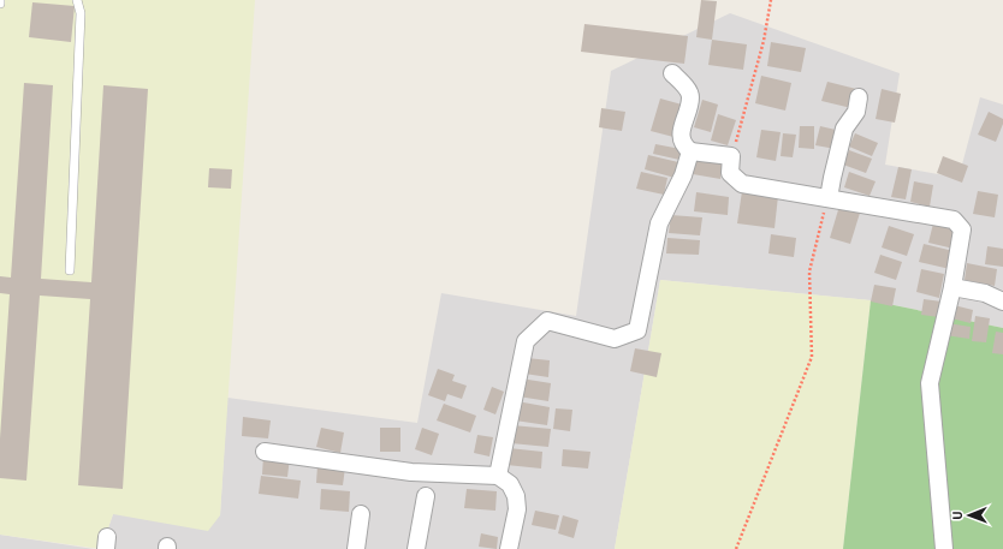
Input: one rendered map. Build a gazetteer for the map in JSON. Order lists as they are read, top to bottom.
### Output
{
  "north": "left"
}
